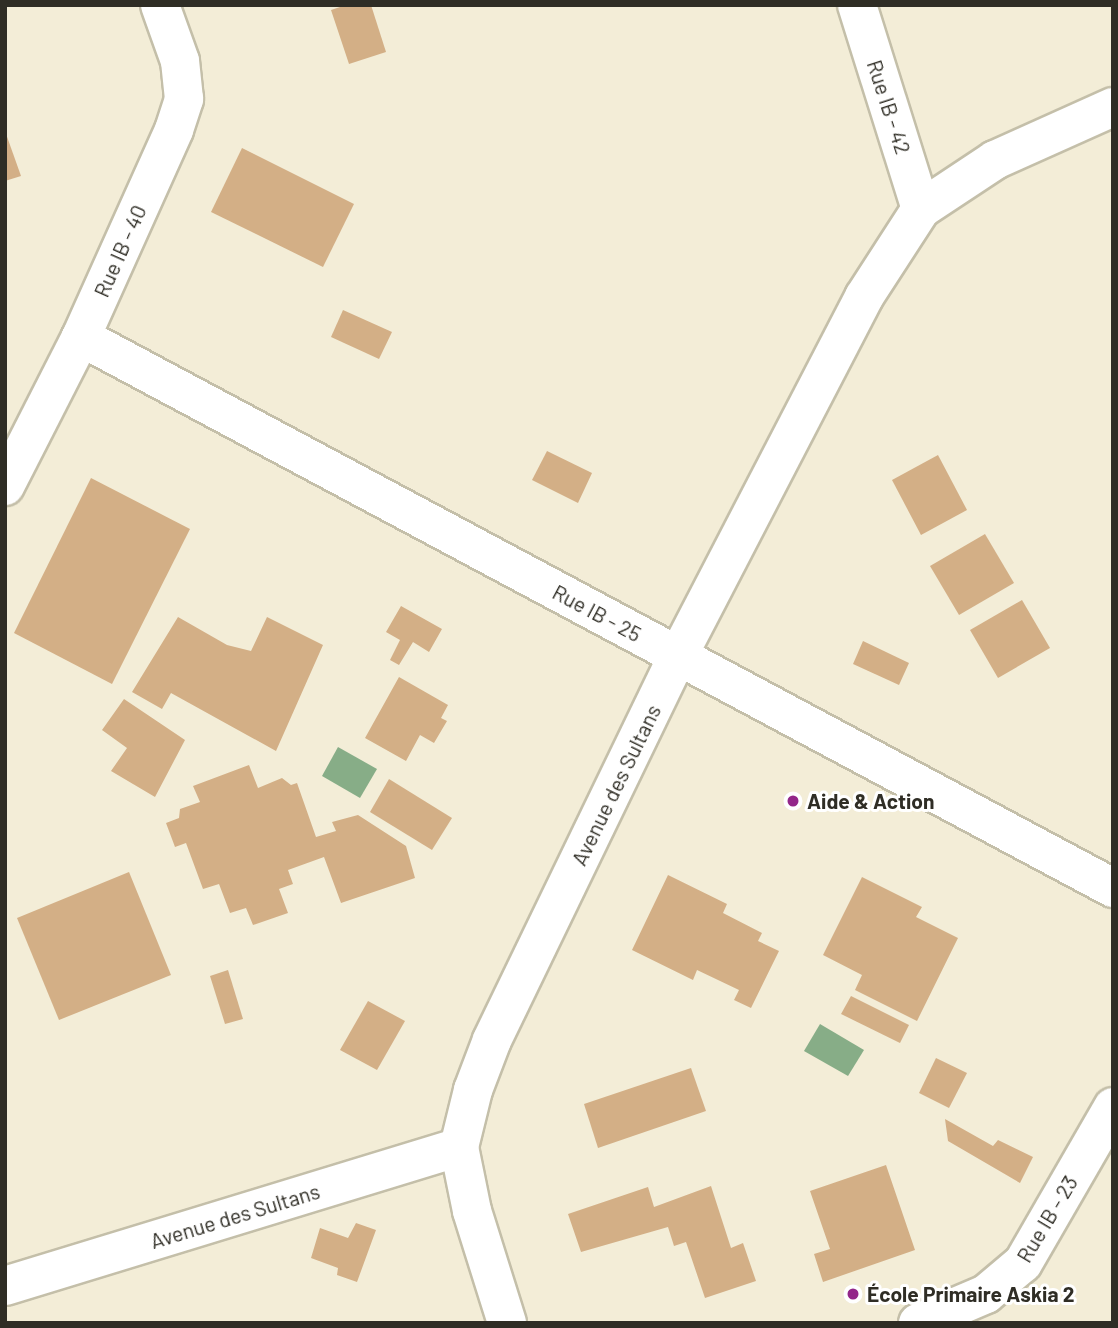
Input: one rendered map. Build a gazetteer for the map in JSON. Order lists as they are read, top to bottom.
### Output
{
  "streets": {
    "street": [
      "Rue IB - 42",
      "Rue IB - 40",
      "Rue IB - 25",
      "Avenue des Sultans",
      "Rue IB - 23"
    ]
  },
  "crossings": [
    ["Rue IB - 42", "Avenue des Sultans"],
    ["Rue IB - 40", "Rue IB - 25"],
    ["Rue IB - 25", "Avenue des Sultans"]
  ],
  "places": ["Aide & Action", "École Primaire Askia 2"]
}
